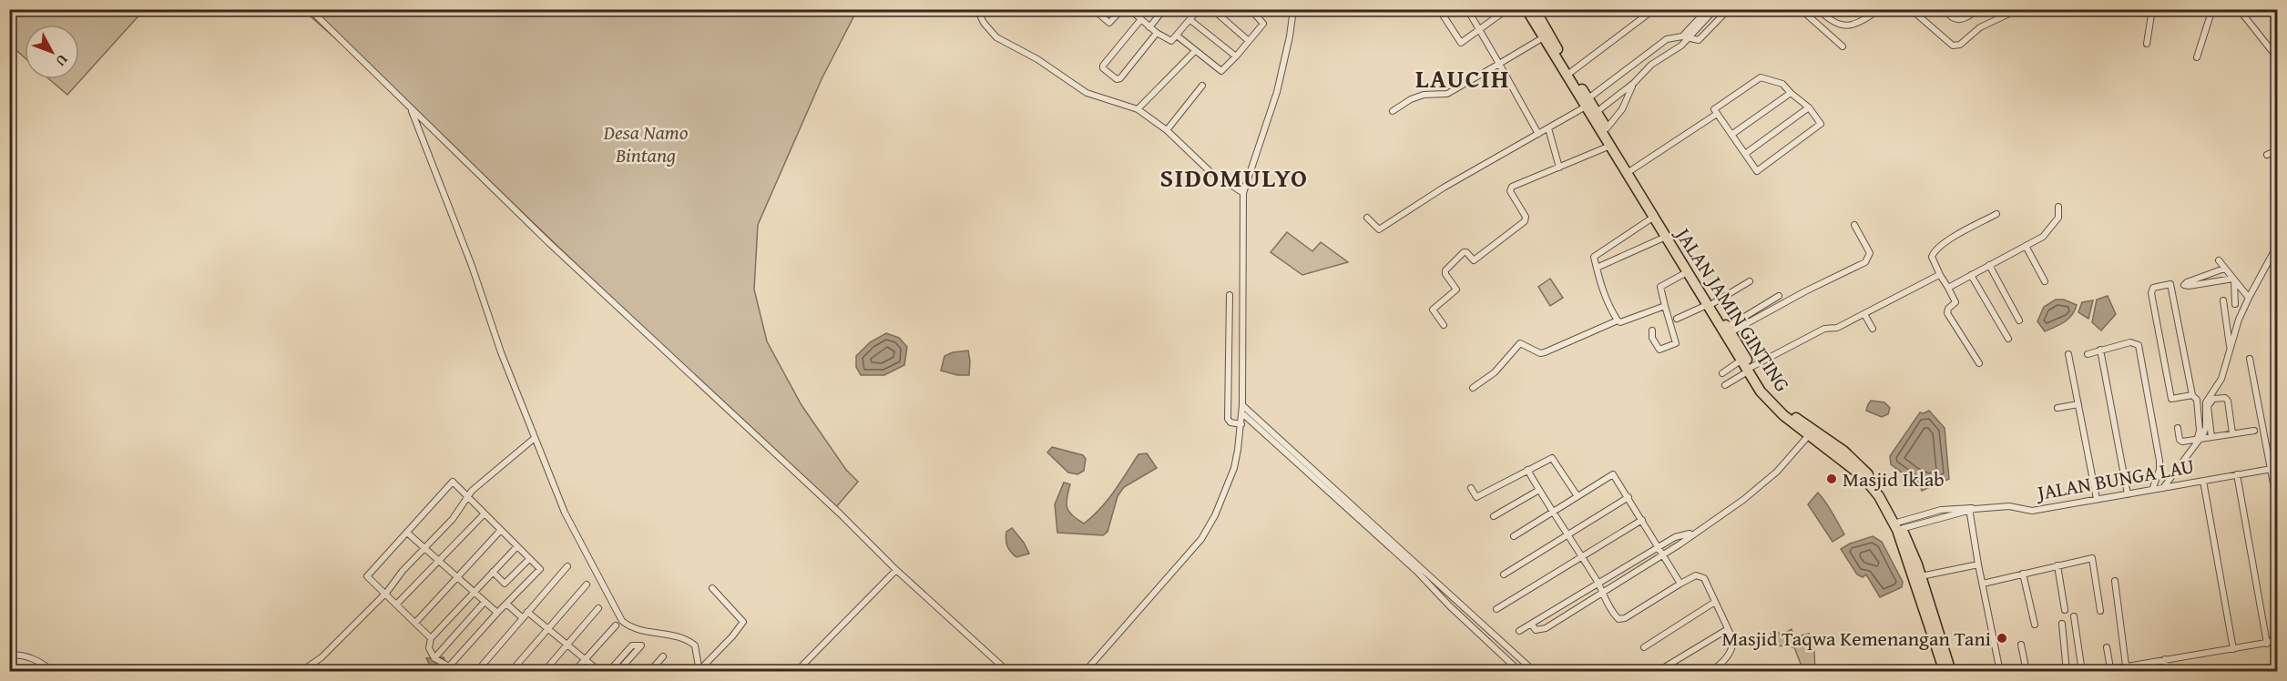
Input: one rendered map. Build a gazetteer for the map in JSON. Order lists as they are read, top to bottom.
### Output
{
  "streets": {
    "highway": ["JALAN JAMIN GINTING"],
    "street": ["JALAN BUNGA LAU"]
  },
  "crossings": [
    ["JALAN JAMIN GINTING", "JALAN BUNGA LAU"]
  ],
  "districts": ["LAUCIH", "SIDOMULYO"],
  "parks": ["Desa Namo Bintang"],
  "places": ["Masjid Iklab", "Masjid Taqwa Kemenangan Tani"],
  "north": "bottom right"
}
